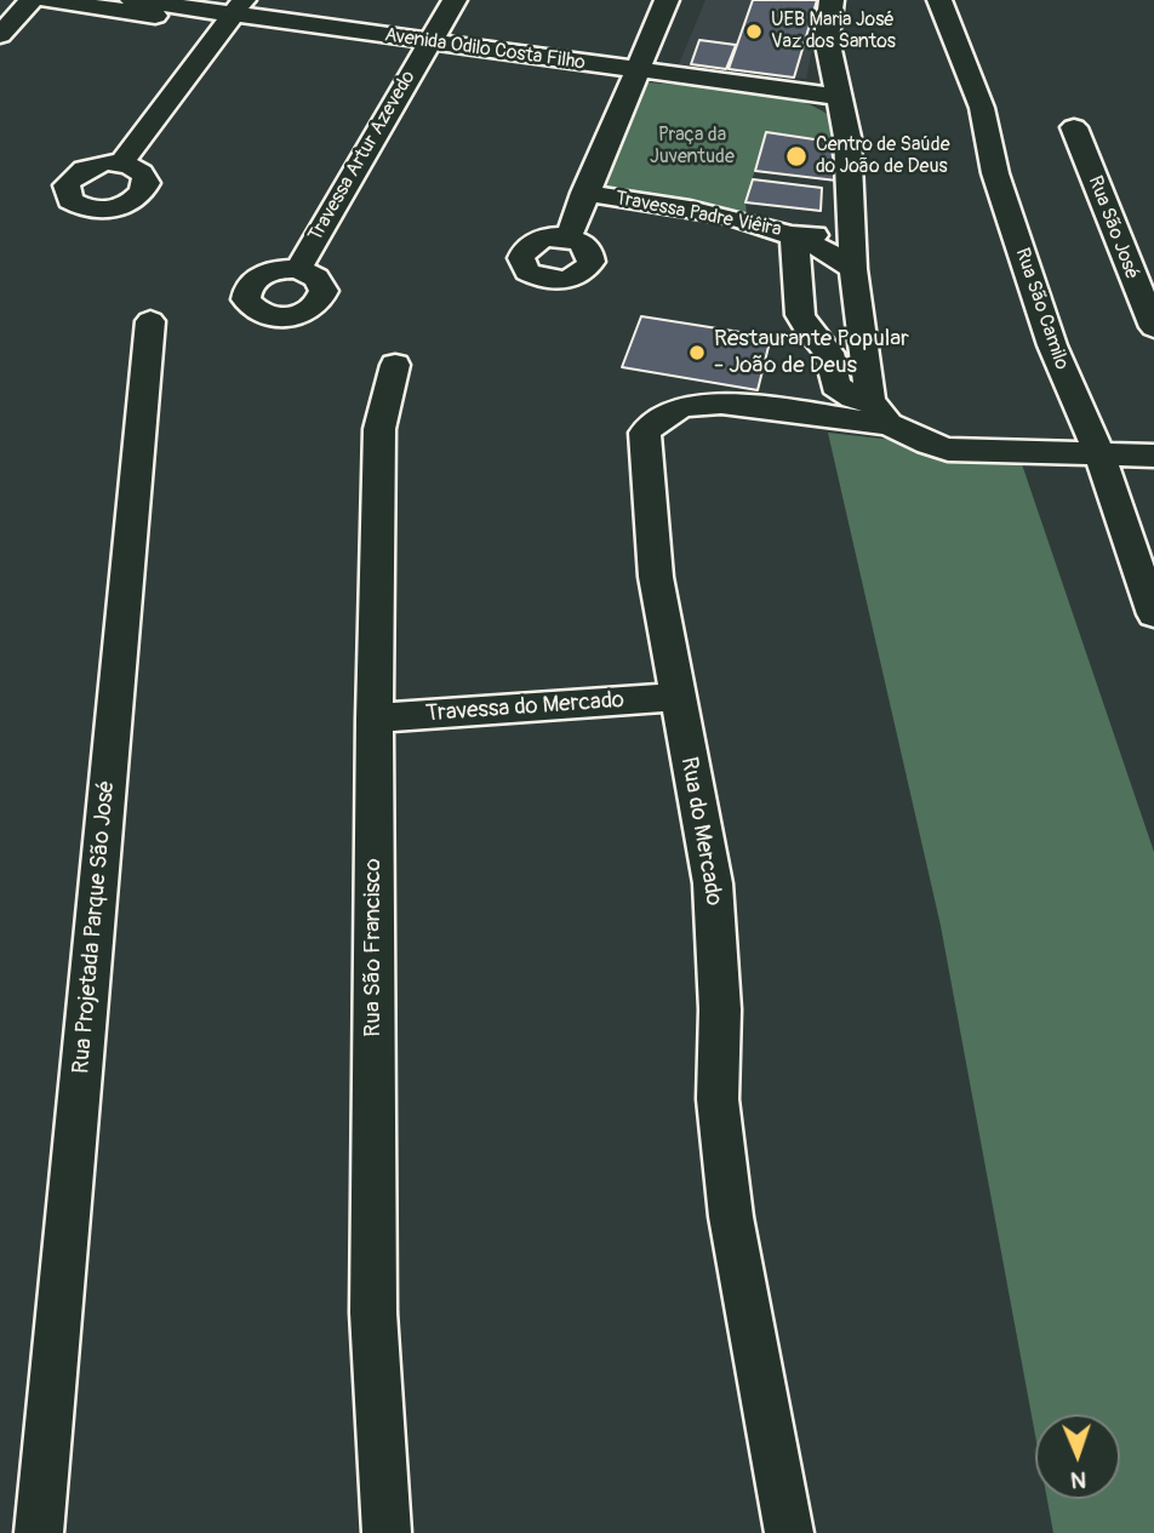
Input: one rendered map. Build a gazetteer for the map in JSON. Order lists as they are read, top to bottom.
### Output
{
  "streets": {
    "street": [
      "Avenida Odilo Costa Filho",
      "Travessa Artur Azevedo",
      "Travessa Padre Viêira",
      "Rua São José",
      "Rua São Camilo",
      "Travessa do Mercado",
      "Rua do Mercado",
      "Rua Projetada Parque São José",
      "Rua São Francisco"
    ]
  },
  "crossings": [
    ["Avenida Odilo Costa Filho", "Travessa Artur Azevedo"],
    ["Avenida Odilo Costa Filho", "Travessa Padre Viêira"],
    ["Travessa do Mercado", "Rua do Mercado"],
    ["Travessa do Mercado", "Rua São Francisco"]
  ],
  "parks": ["Praça da Juventude"],
  "places": ["UEB Maria José Vaz dos Santos", "Centro de Saúde do João de Deus", "Restaurante Popular - João de Deus"],
  "north": "bottom"
}
